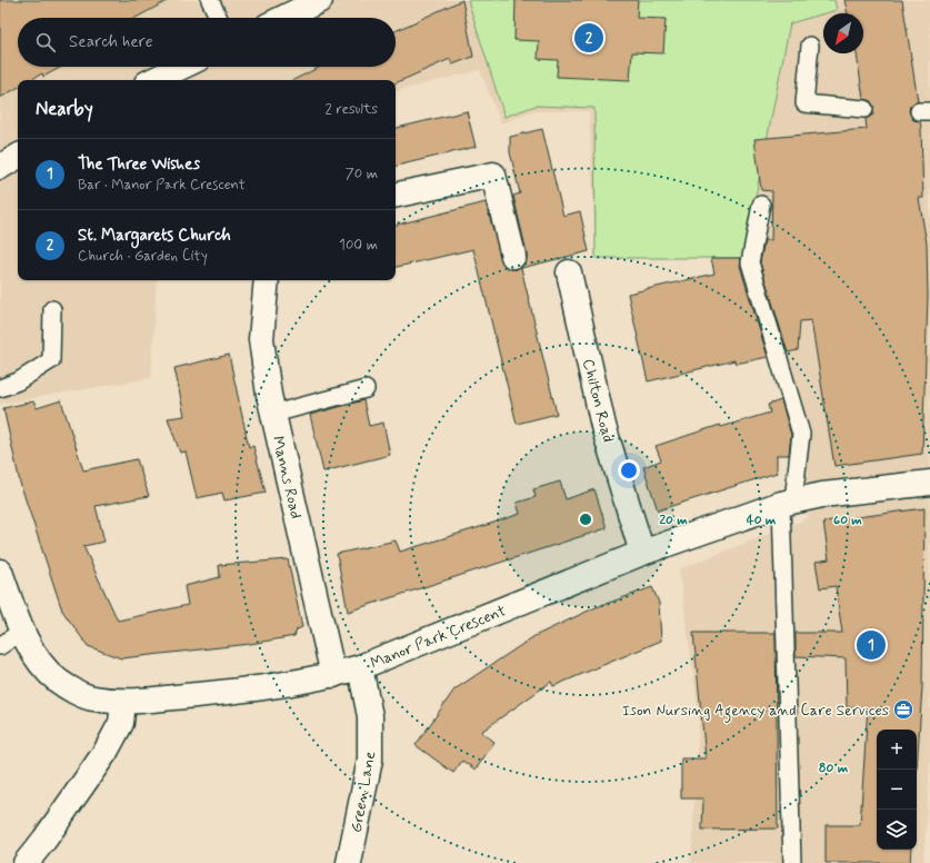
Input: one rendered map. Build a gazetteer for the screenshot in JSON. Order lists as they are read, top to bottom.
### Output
{
  "streets": {
    "street": [
      "Chilton Road",
      "Manns Road",
      "Manor Park Crescent",
      "Green Lane"
    ]
  },
  "crossings": [
    ["Chilton Road", "Manor Park Crescent"],
    ["Manns Road", "Manor Park Crescent"],
    ["Manor Park Crescent", "Green Lane"]
  ],
  "places": {
    "office": ["Ison Nursing Agency and Care Services"]
  },
  "north": "bottom left",
  "page": {
    "search": "Search here",
    "pins": ["2", "1"],
    "heading": ["Nearby", "2 results"],
    "list": [
      {
        "mark": "1",
        "name": "The Three Wishes",
        "note": "Bar · Manor Park Crescent",
        "value": "70 m"
      },
      {
        "mark": "2",
        "name": "St. Margarets Church",
        "note": "Church · Garden City",
        "value": "100 m"
      }
    ],
    "map_buttons": ["+", "−"]
  },
  "rings": [
    "20 m",
    "40 m",
    "60 m",
    "80 m"
  ]
}
